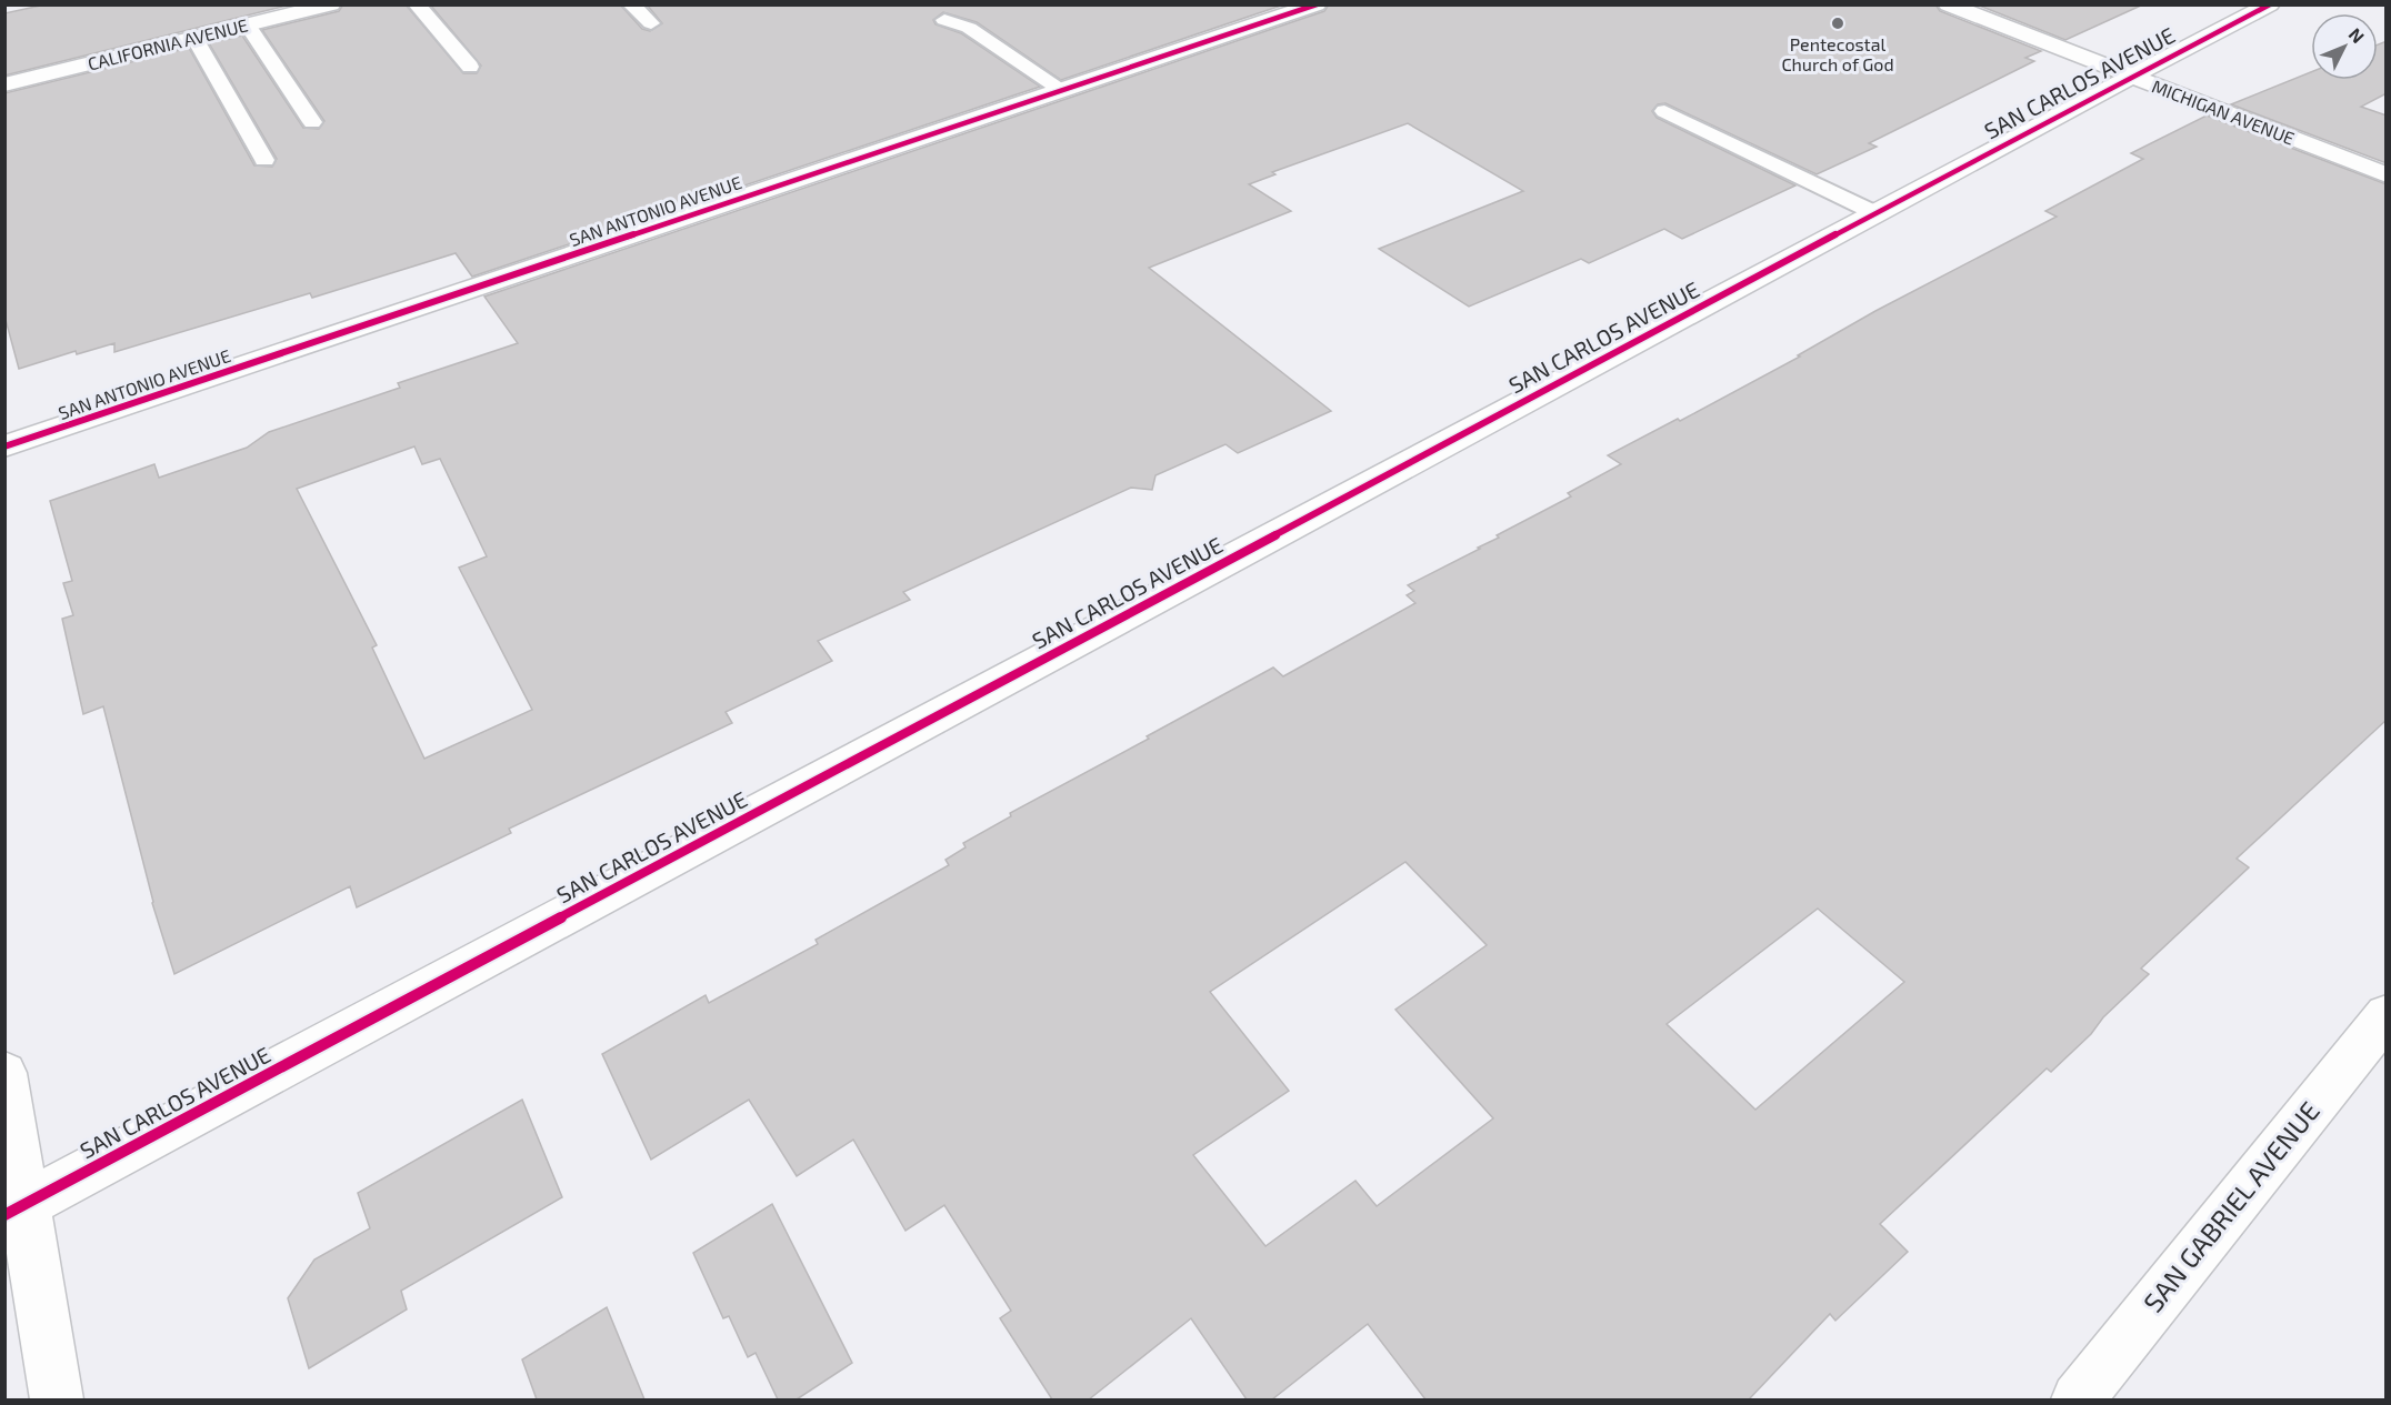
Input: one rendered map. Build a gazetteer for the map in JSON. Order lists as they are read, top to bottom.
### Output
{
  "streets": {
    "street": [
      "CALIFORNIA AVENUE",
      "SAN CARLOS AVENUE",
      "MICHIGAN AVENUE",
      "SAN ANTONIO AVENUE",
      "SAN GABRIEL AVENUE"
    ]
  },
  "crossings": [
    ["SAN CARLOS AVENUE", "MICHIGAN AVENUE"]
  ],
  "places": ["Pentecostal Church of God"],
  "north": "top right"
}
